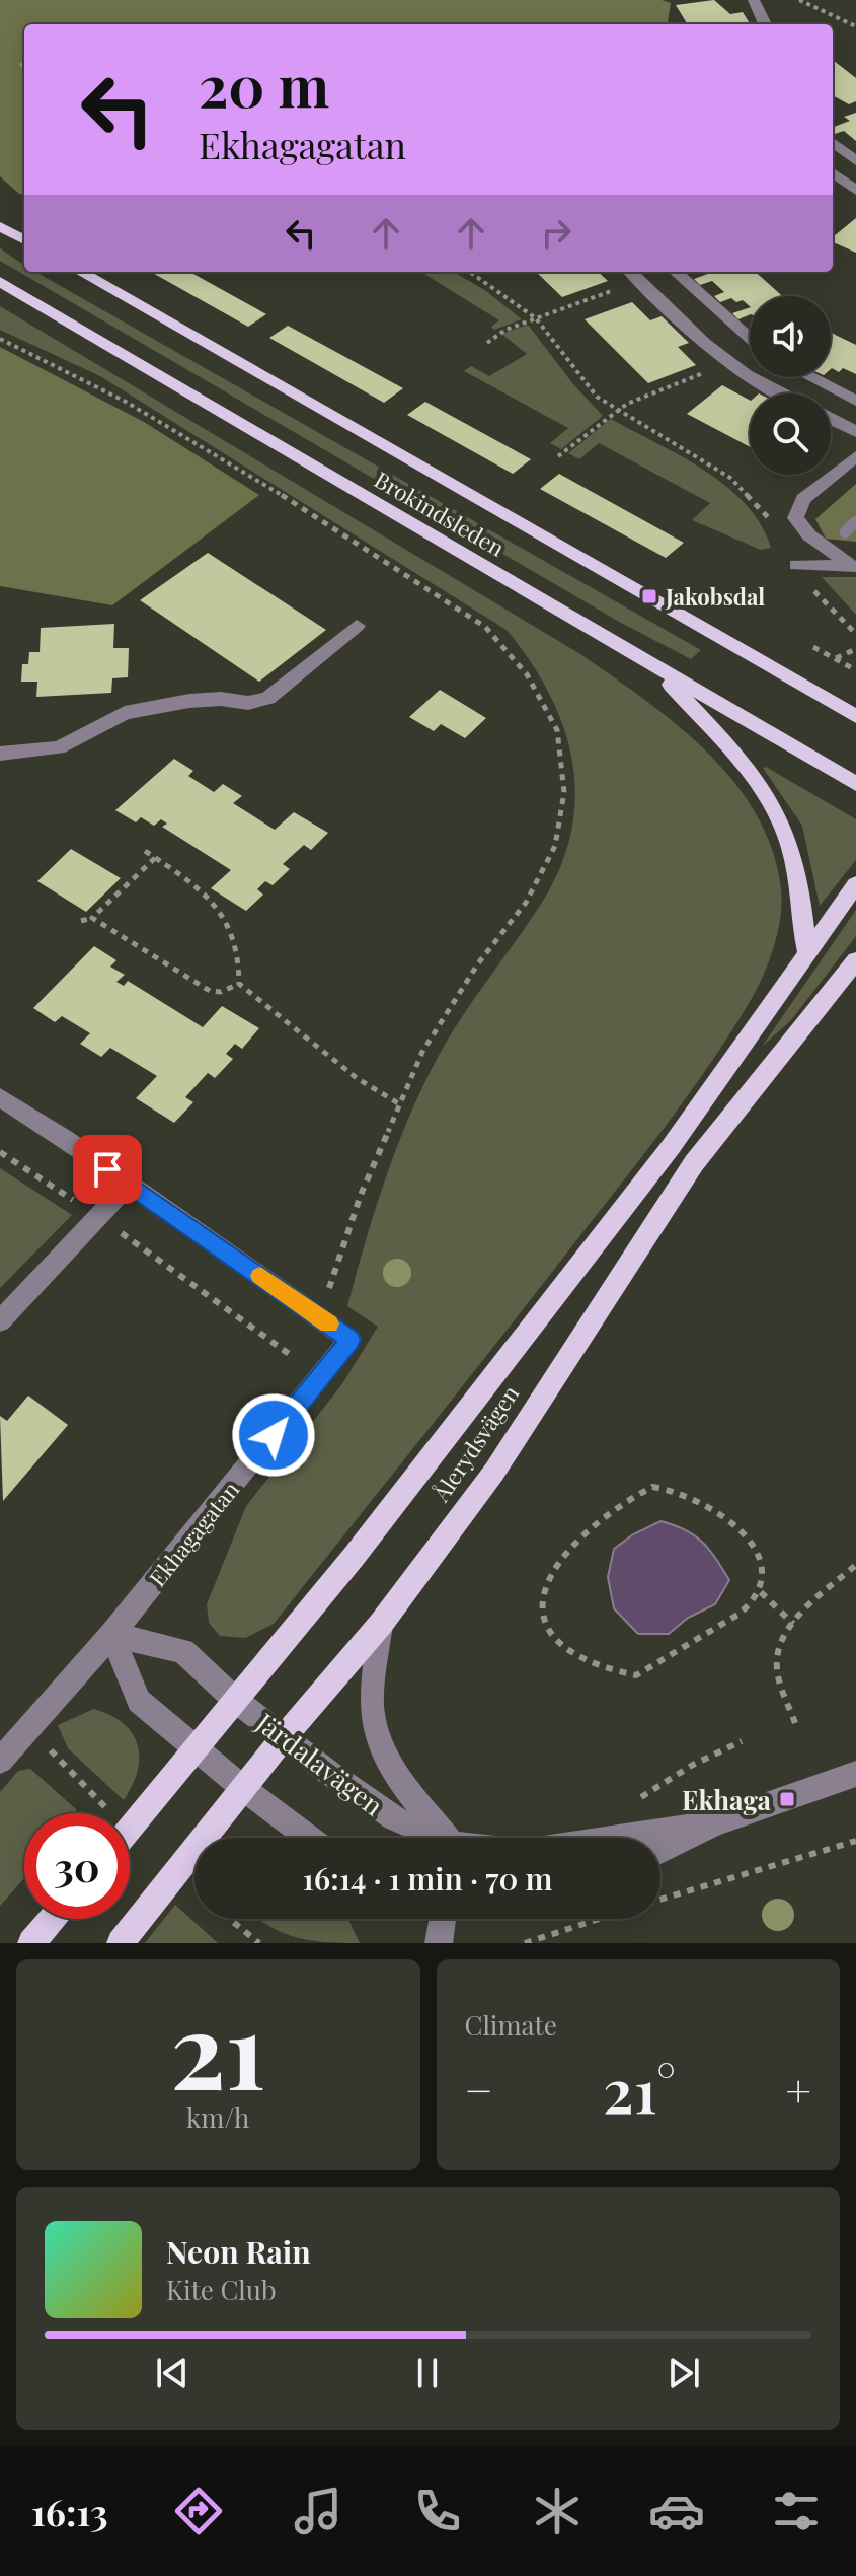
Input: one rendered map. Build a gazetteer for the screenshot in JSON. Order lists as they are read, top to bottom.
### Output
{
  "streets": {
    "main road": ["Brokindsleden", "Ålerydsvägen"],
    "street": ["Ekhagagatan", "Järdalavägen"]
  },
  "crossings": [
    ["Ålerydsvägen", "Järdalavägen"]
  ],
  "places": {
    "transit": ["Jakobsdal", "Ekhaga"]
  },
  "page": {
    "turn": ["20 m", "Ekhagagatan"],
    "limit": "30",
    "trip": "16:14 · 1 min · 70 m",
    "tile": [
      ["21", "km/h"],
      "Climate"
    ],
    "heat": ["−", "21°", "+"],
    "song": ["Neon Rain", "Kite Club"],
    "tabs": "16:13"
  }
}
